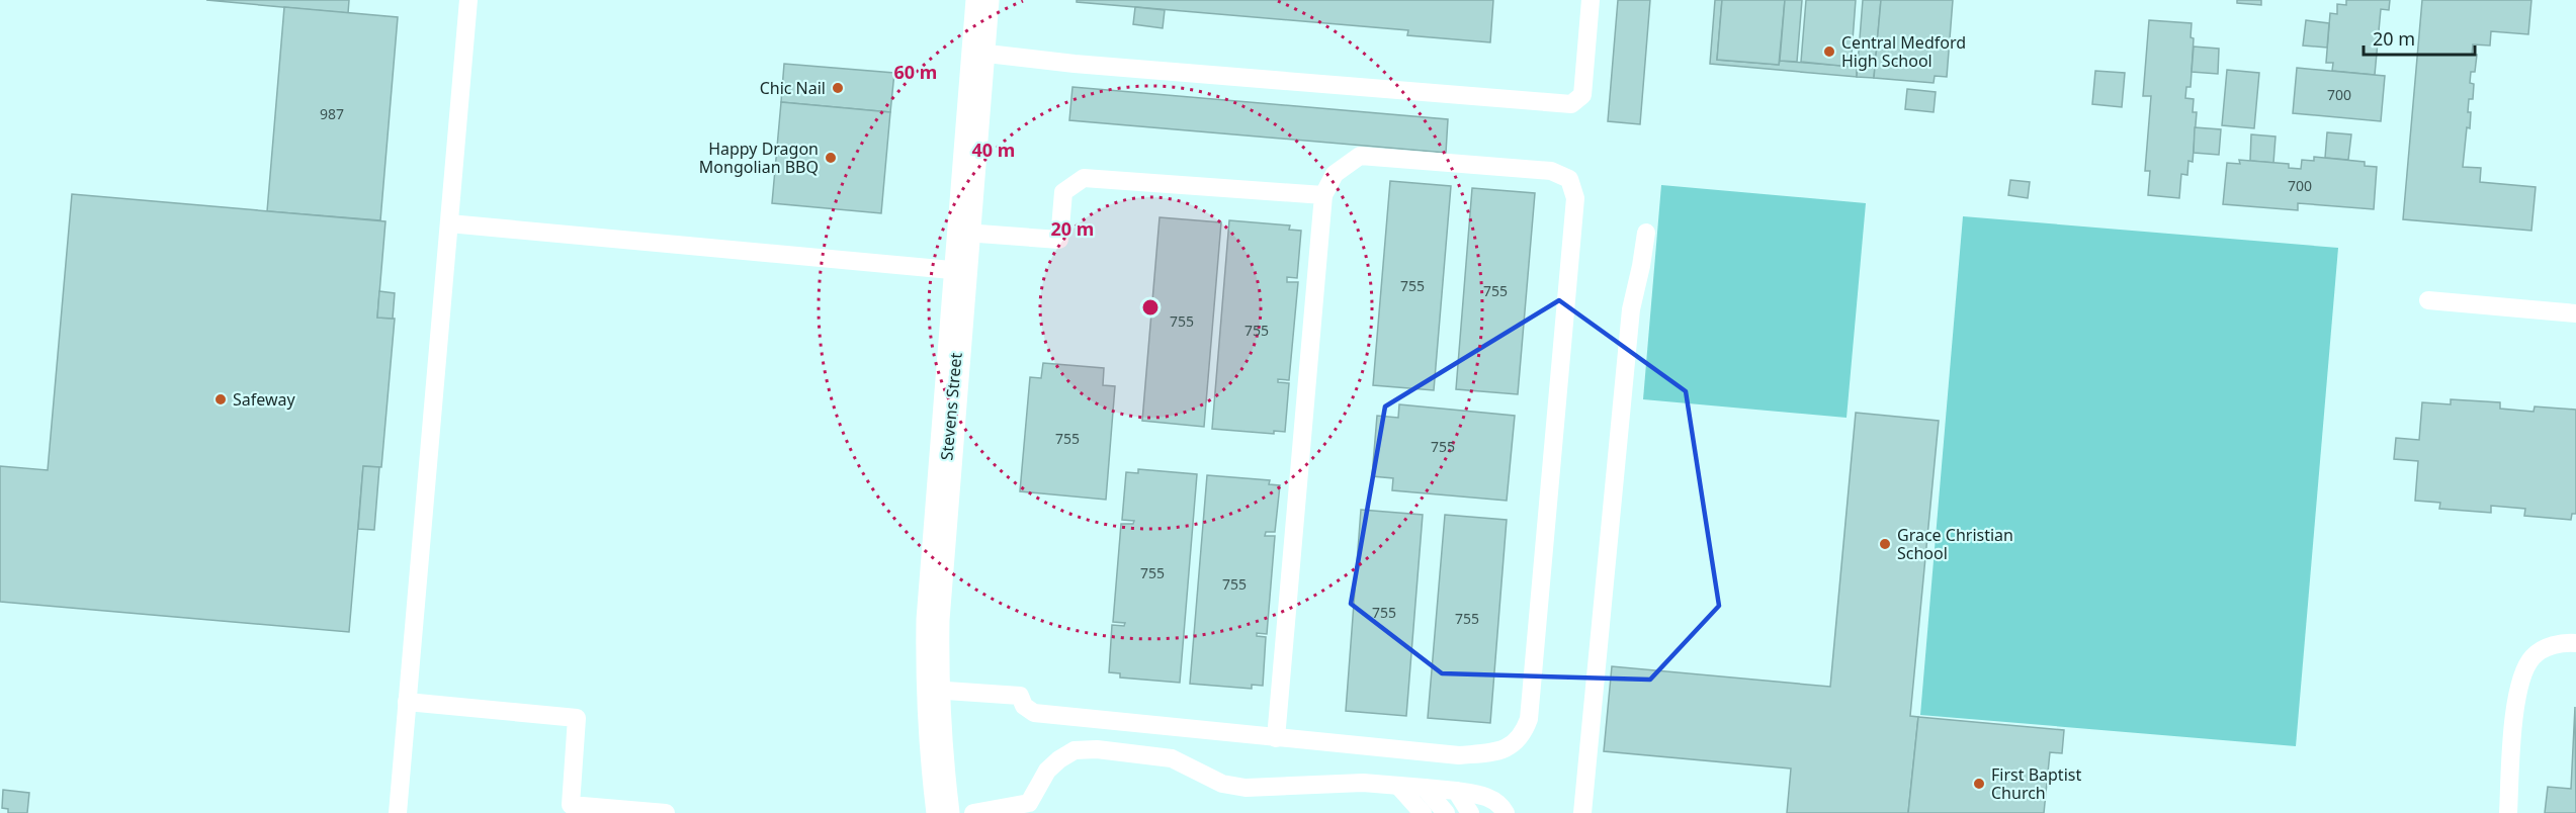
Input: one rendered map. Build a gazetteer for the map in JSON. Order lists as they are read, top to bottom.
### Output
{
  "streets": {
    "street": ["Stevens Street"]
  },
  "places": [
    "Central Medford High School",
    "Chic Nail",
    "Happy Dragon Mongolian BBQ",
    "Safeway",
    "Grace Christian School",
    "First Baptist Church"
  ],
  "house_numbers": [
    "700",
    "987",
    "700",
    "755",
    "755",
    "755",
    "755",
    "755",
    "755",
    "755",
    "755",
    "755",
    "755"
  ],
  "scale_bar": "20 m",
  "rings": ["60 m", "40 m", "20 m"]
}
